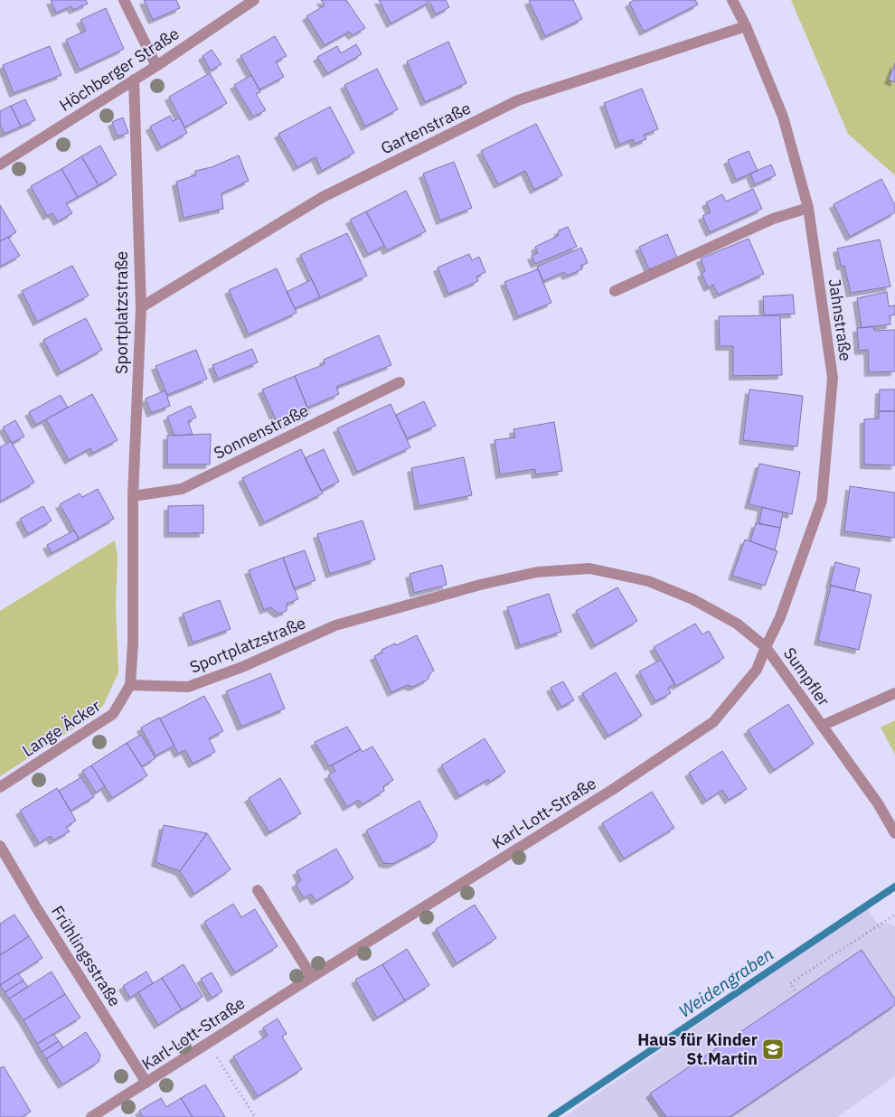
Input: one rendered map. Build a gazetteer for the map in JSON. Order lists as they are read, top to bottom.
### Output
{
  "streets": {
    "street": [
      "Höchberger Straße",
      "Gartenstraße",
      "Sportplatzstraße",
      "Jahnstraße",
      "Sonnenstraße",
      "Sumpfler",
      "Lange Äcker",
      "Karl-Lott-Straße",
      "Frühlingsstraße"
    ]
  },
  "crossings": [
    ["Höchberger Straße", "Sportplatzstraße"],
    ["Gartenstraße", "Sportplatzstraße"],
    ["Gartenstraße", "Jahnstraße"],
    ["Sportplatzstraße", "Jahnstraße"],
    ["Sportplatzstraße", "Sonnenstraße"],
    ["Sportplatzstraße", "Sumpfler"],
    ["Sportplatzstraße", "Lange Äcker"],
    ["Sportplatzstraße", "Karl-Lott-Straße"],
    ["Jahnstraße", "Sumpfler"],
    ["Jahnstraße", "Karl-Lott-Straße"],
    ["Sumpfler", "Karl-Lott-Straße"],
    ["Karl-Lott-Straße", "Frühlingsstraße"]
  ],
  "water": ["Weidengraben"],
  "places": {
    "school or university": ["Haus für Kinder St.Martin"]
  }
}
